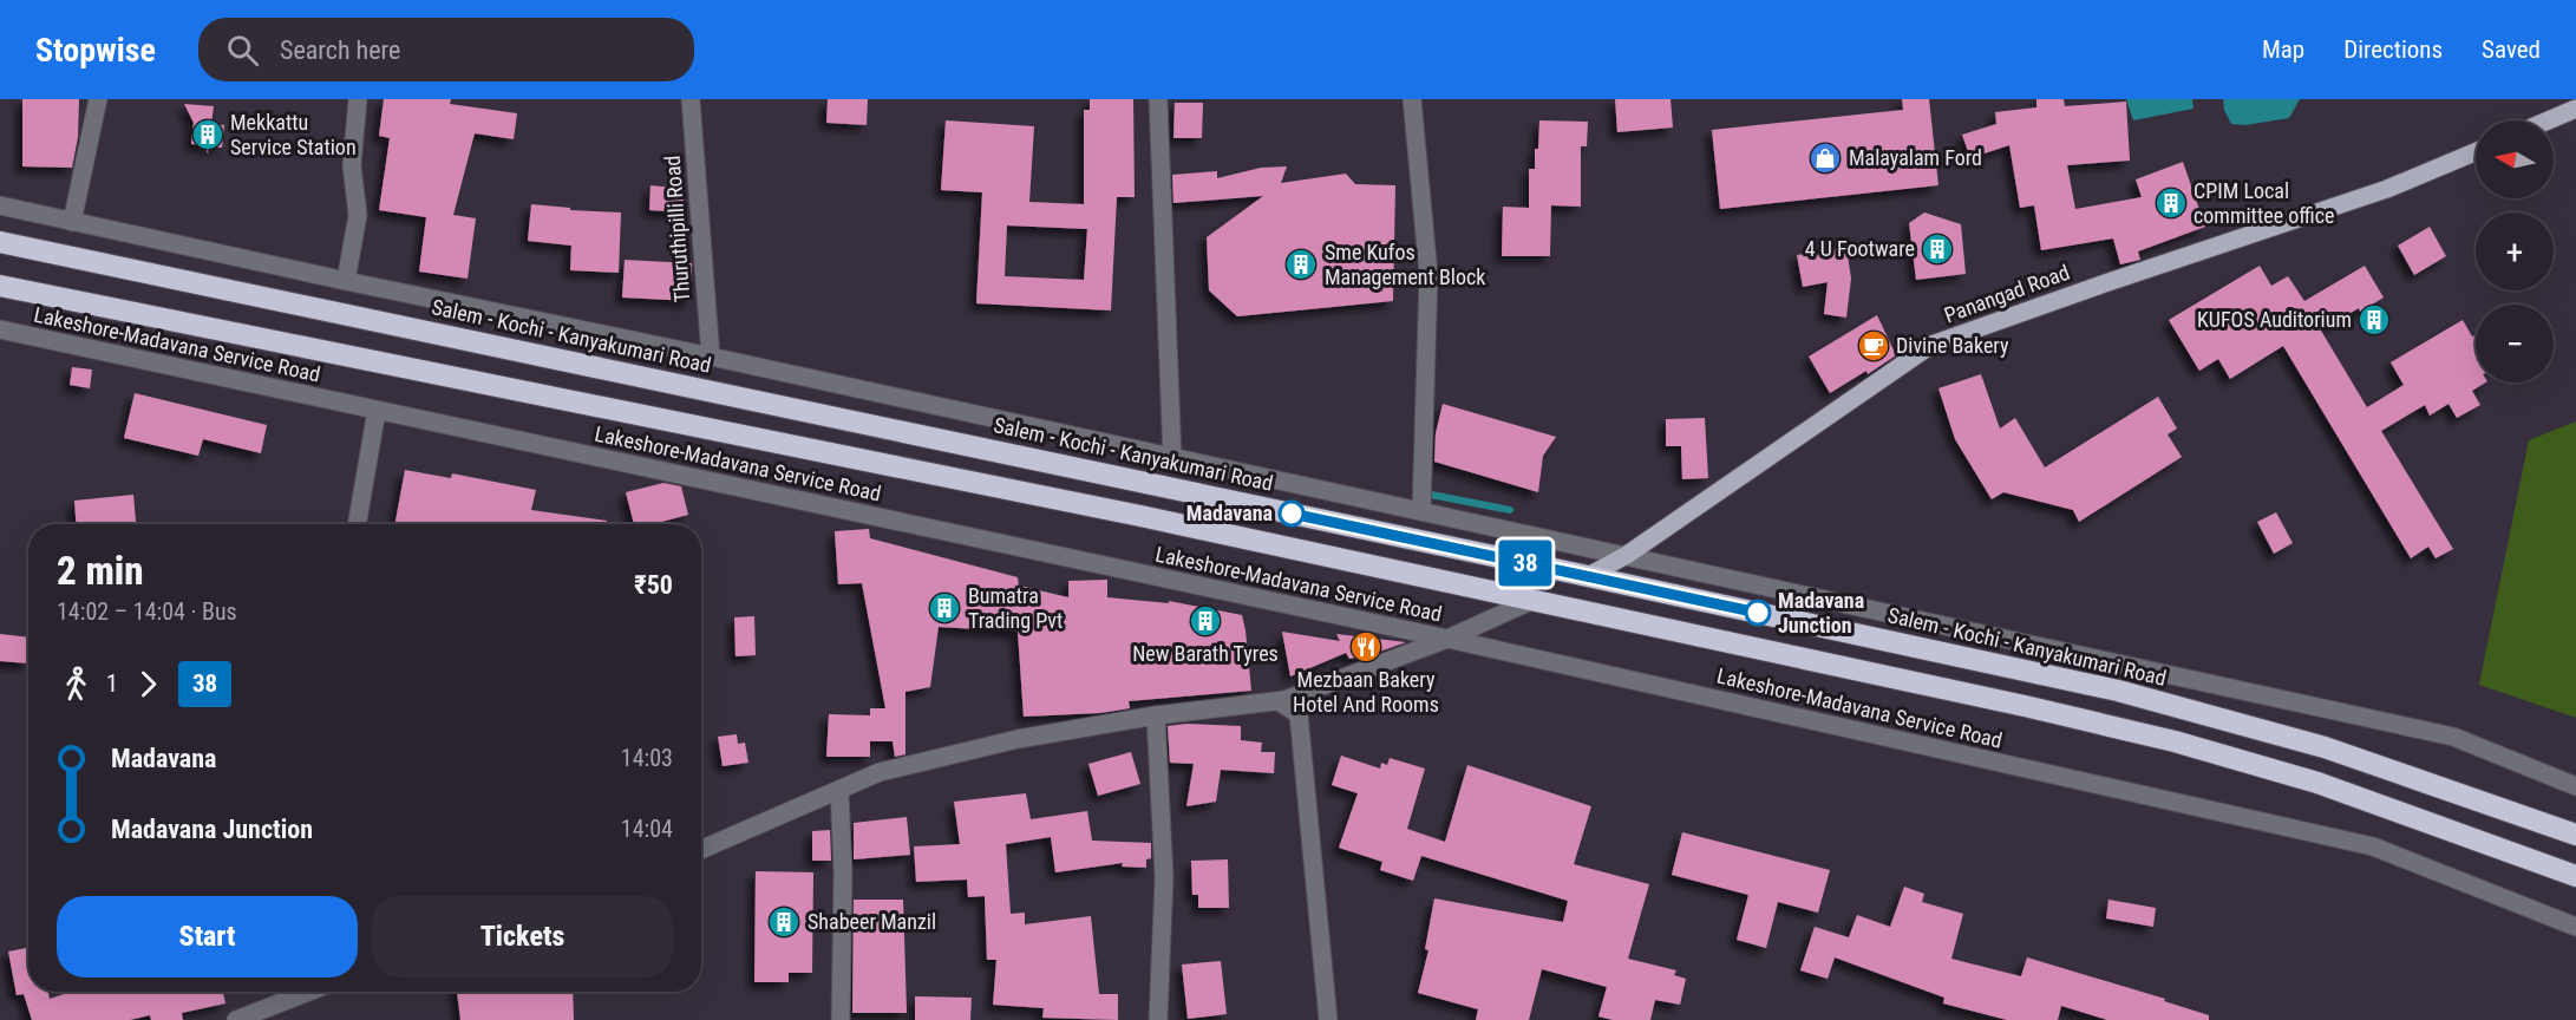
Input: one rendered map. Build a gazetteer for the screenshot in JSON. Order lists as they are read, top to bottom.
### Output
{
  "streets": {
    "highway": ["Salem - Kochi - Kanyakumari Road"],
    "main road": ["Panangad Road"],
    "street": ["Thuruthipilli Road", "Lakeshore-Madavana Service Road"]
  },
  "crossings": [
    ["Panangad Road", "Salem - Kochi - Kanyakumari Road"]
  ],
  "places": {
    "building": [
      "Mekkattu Service Station",
      "CPIM Local committee office",
      "4 U Footware",
      "Sme Kufos Management Block",
      "KUFOS Auditorium",
      "Bumatra Trading Pvt",
      "New Barath Tyres",
      "Shabeer Manzil"
    ],
    "shop": ["Malayalam Ford"],
    "cafe": ["Divine Bakery"],
    "other": ["Madavana", "Madavana Junction"],
    "restaurant": ["Mezbaan Bakery Hotel And Rooms"]
  },
  "lines": ["bus line 38"],
  "north": "left",
  "page": {
    "header": "Stopwise",
    "search": "Search here",
    "nav": ["Map", "Directions", "Saved"],
    "on_map": "38",
    "map_buttons": ["+", "−"],
    "heading": ["2 min", "14:02 – 14:04 · Bus", "₹50"],
    "legs": ["1", "38"],
    "list": [
      {
        "name": "Madavana",
        "value": "14:03"
      },
      {
        "name": "Madavana Junction",
        "value": "14:04"
      }
    ],
    "buttons": ["Start", "Tickets"]
  }
}
